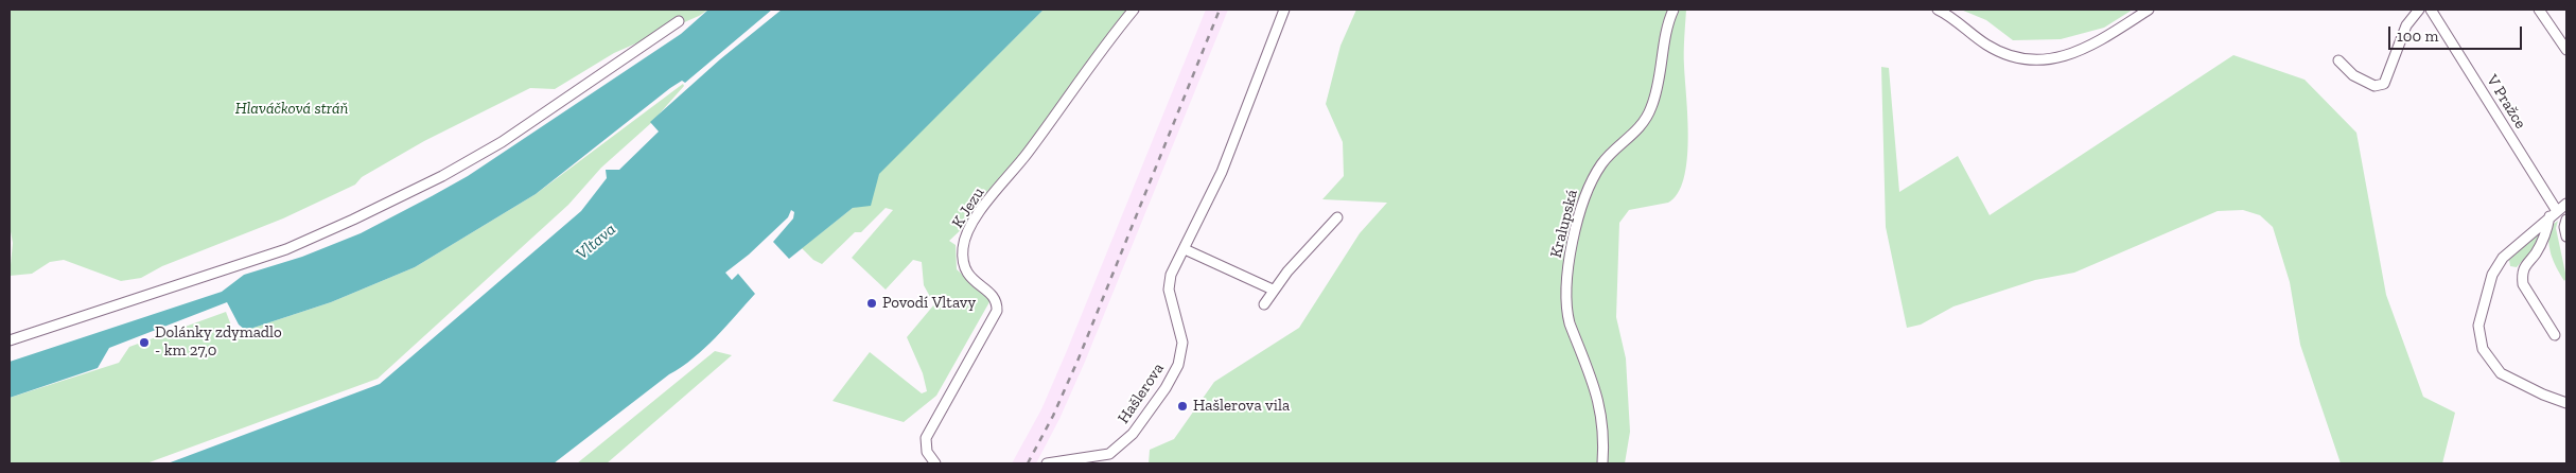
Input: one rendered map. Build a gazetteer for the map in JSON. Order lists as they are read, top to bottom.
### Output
{
  "streets": {
    "street": [
      "V Pražce",
      "K Jezu",
      "Kralupská",
      "Hašlerova"
    ]
  },
  "water": ["Vltava"],
  "parks": ["Hlaváčková stráň"],
  "places": ["Povodí Vltavy", "Dolánky zdymadlo - km 27,0", "Hašlerova vila"],
  "scale_bar": "100 m"
}
